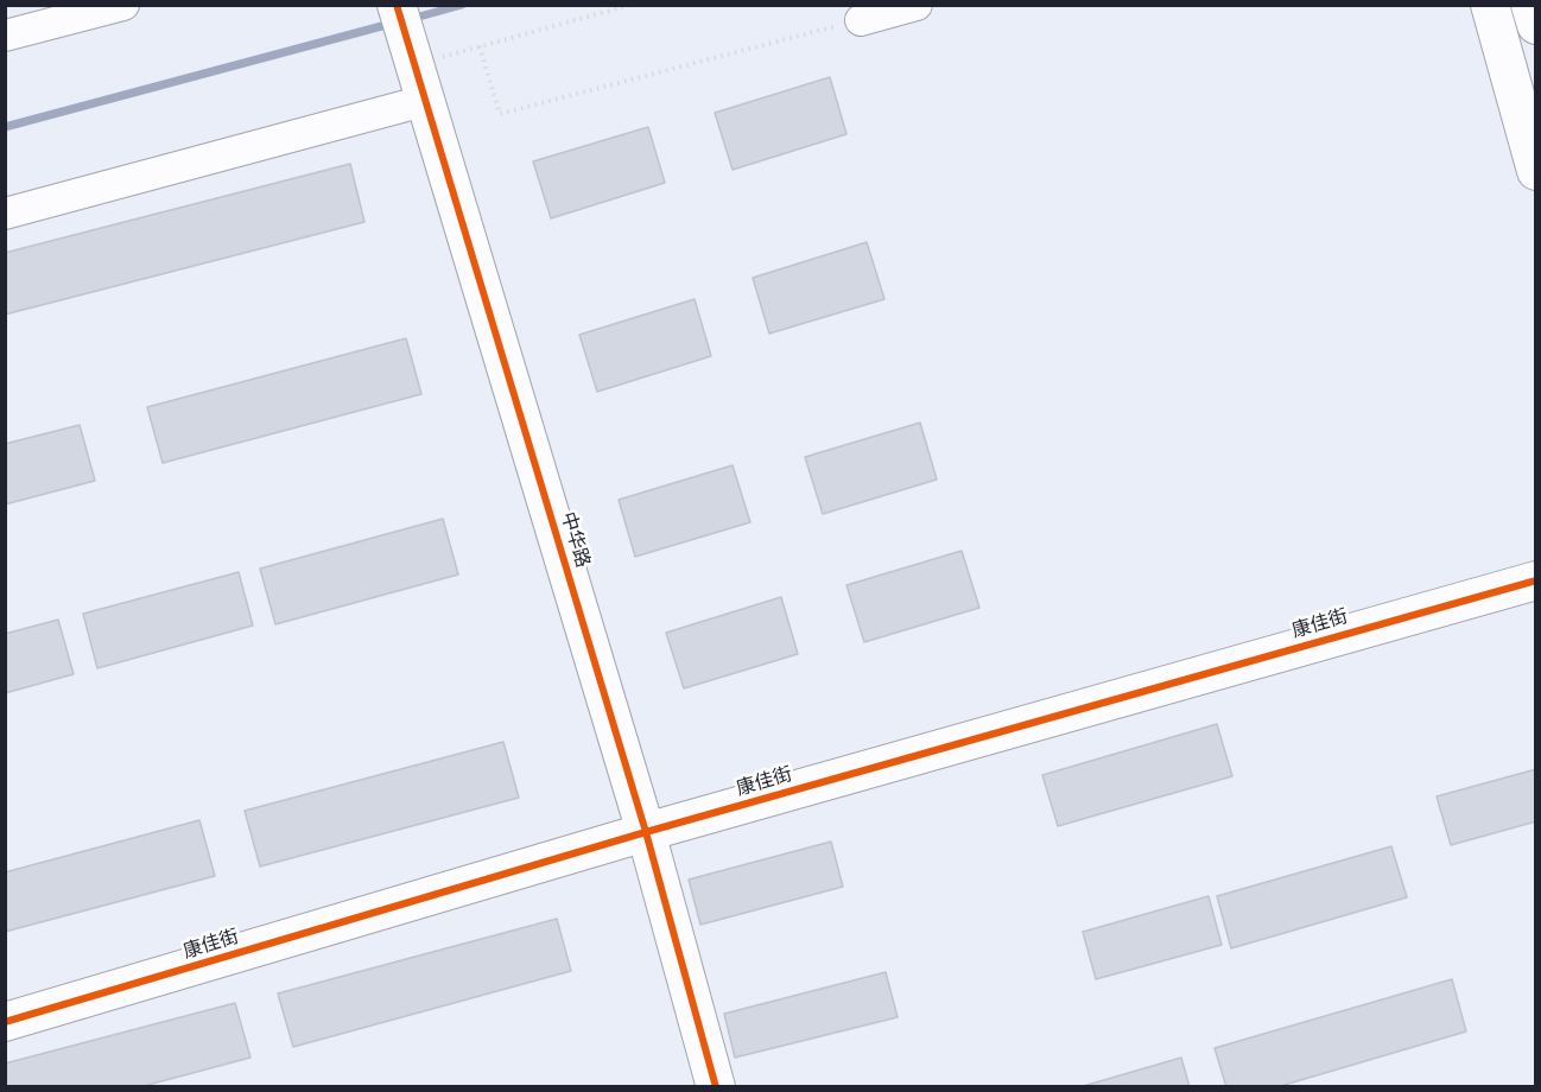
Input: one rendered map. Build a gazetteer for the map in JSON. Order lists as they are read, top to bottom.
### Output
{
  "streets": {
    "street": ["中华路", "康佳街"]
  },
  "crossings": [
    ["中华路", "康佳街"]
  ]
}
